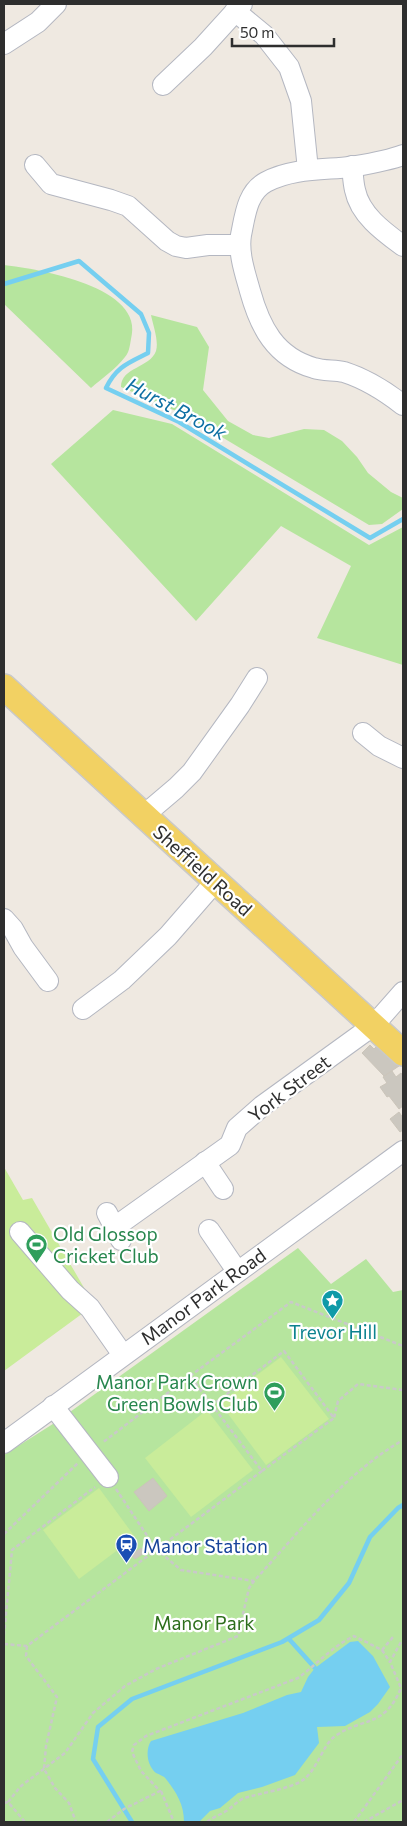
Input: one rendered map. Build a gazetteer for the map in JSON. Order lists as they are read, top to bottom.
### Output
{
  "streets": {
    "main road": ["Sheffield Road"],
    "street": ["York Street", "Manor Park Road"]
  },
  "crossings": [
    ["Sheffield Road", "York Street"]
  ],
  "water": ["Hurst Brook"],
  "parks": ["Manor Park"],
  "places": {
    "sports": ["Old Glossop Cricket Club", "Manor Park Crown Green Bowls Club"],
    "place": ["Trevor Hill"],
    "station": ["Manor Station"]
  },
  "scale_bar": "50 m"
}
